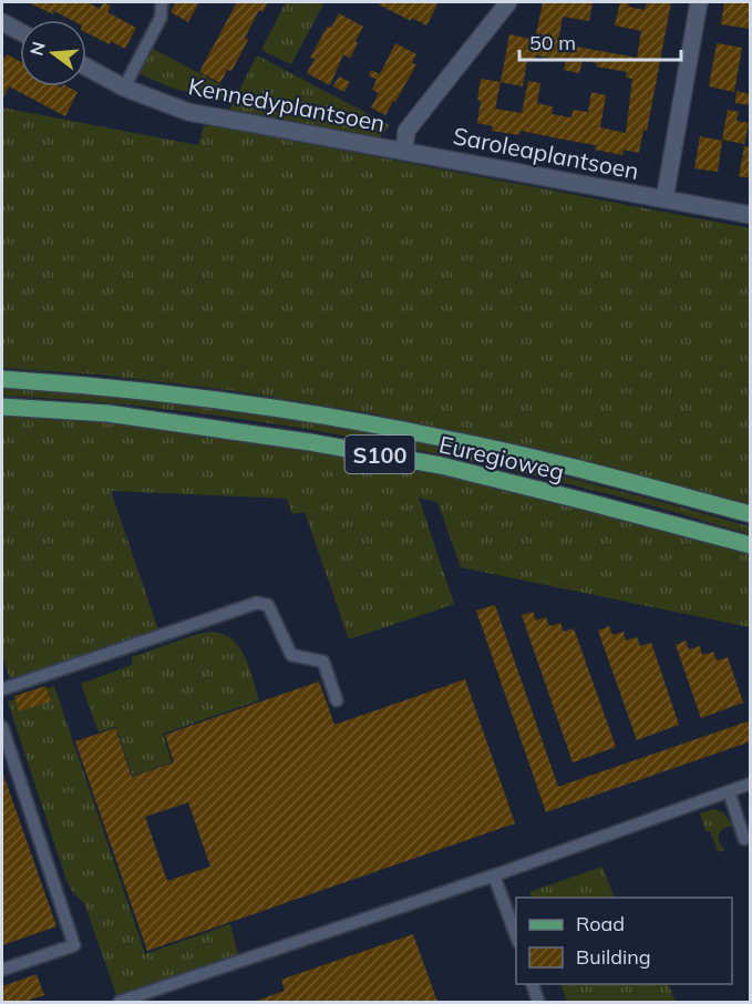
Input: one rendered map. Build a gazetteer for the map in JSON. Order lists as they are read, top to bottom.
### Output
{
  "streets": {
    "main road": ["S100", "Euregioweg"],
    "street": ["Kennedyplantsoen", "Saroleaplantsoen"]
  },
  "crossings": [
    ["Kennedyplantsoen", "Saroleaplantsoen"]
  ],
  "legend": ["Road", "Building"],
  "scale_bar": "50 m",
  "north": "left"
}
